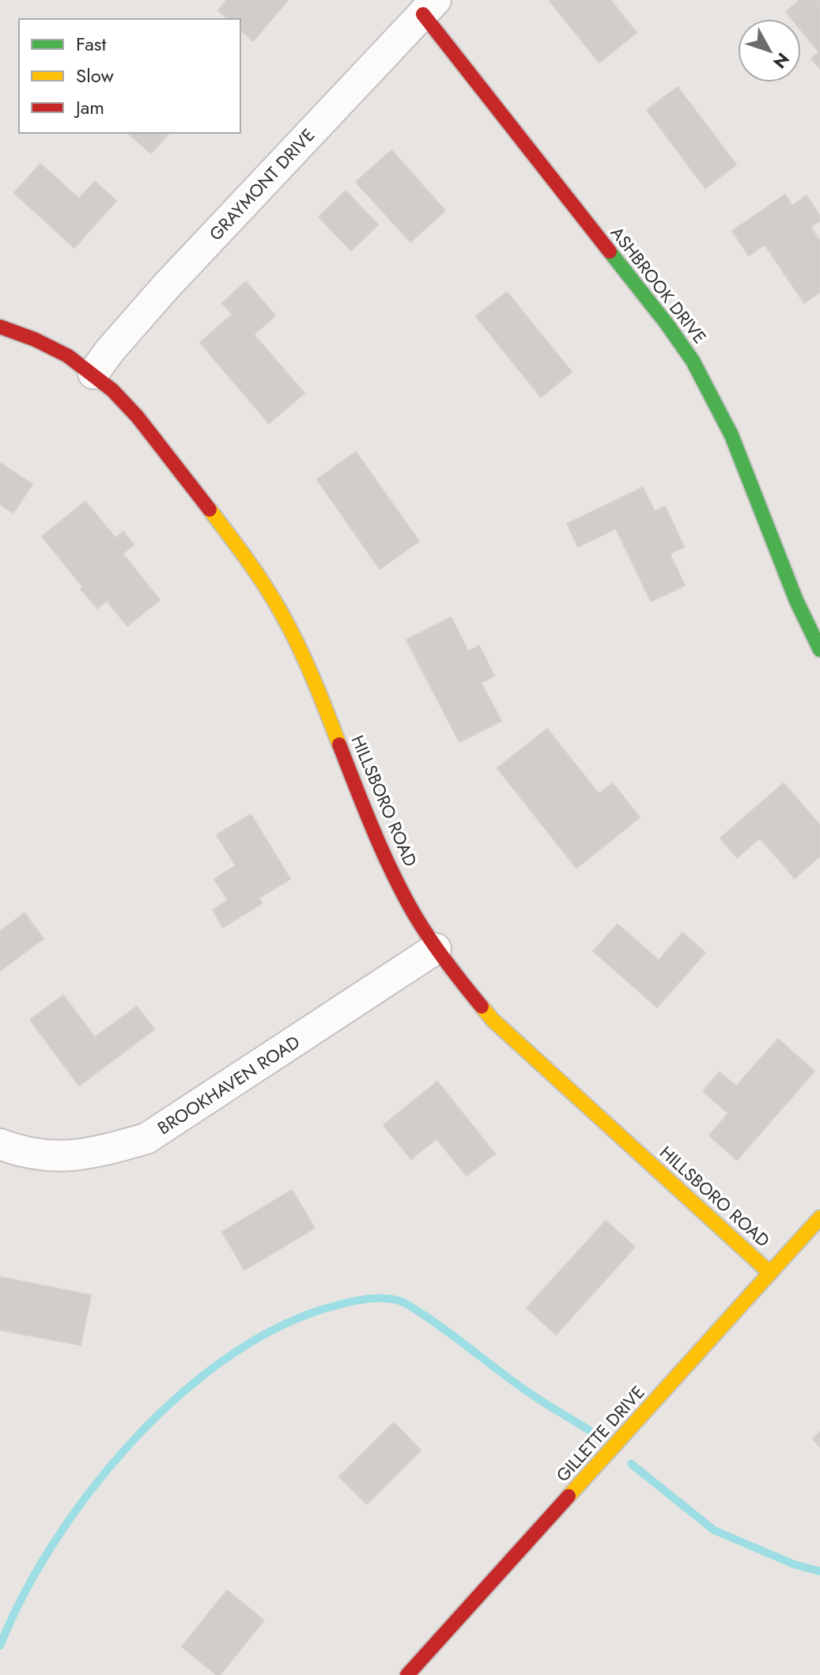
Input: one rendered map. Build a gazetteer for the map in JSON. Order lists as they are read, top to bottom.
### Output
{
  "streets": {
    "street": [
      "GRAYMONT DRIVE",
      "ASHBROOK DRIVE",
      "HILLSBORO ROAD",
      "BROOKHAVEN ROAD",
      "GILLETTE DRIVE"
    ]
  },
  "crossings": [
    ["GRAYMONT DRIVE", "ASHBROOK DRIVE"],
    ["GRAYMONT DRIVE", "HILLSBORO ROAD"],
    ["HILLSBORO ROAD", "BROOKHAVEN ROAD"],
    ["HILLSBORO ROAD", "GILLETTE DRIVE"]
  ],
  "legend": ["Fast", "Slow", "Jam"],
  "north": "bottom right"
}
